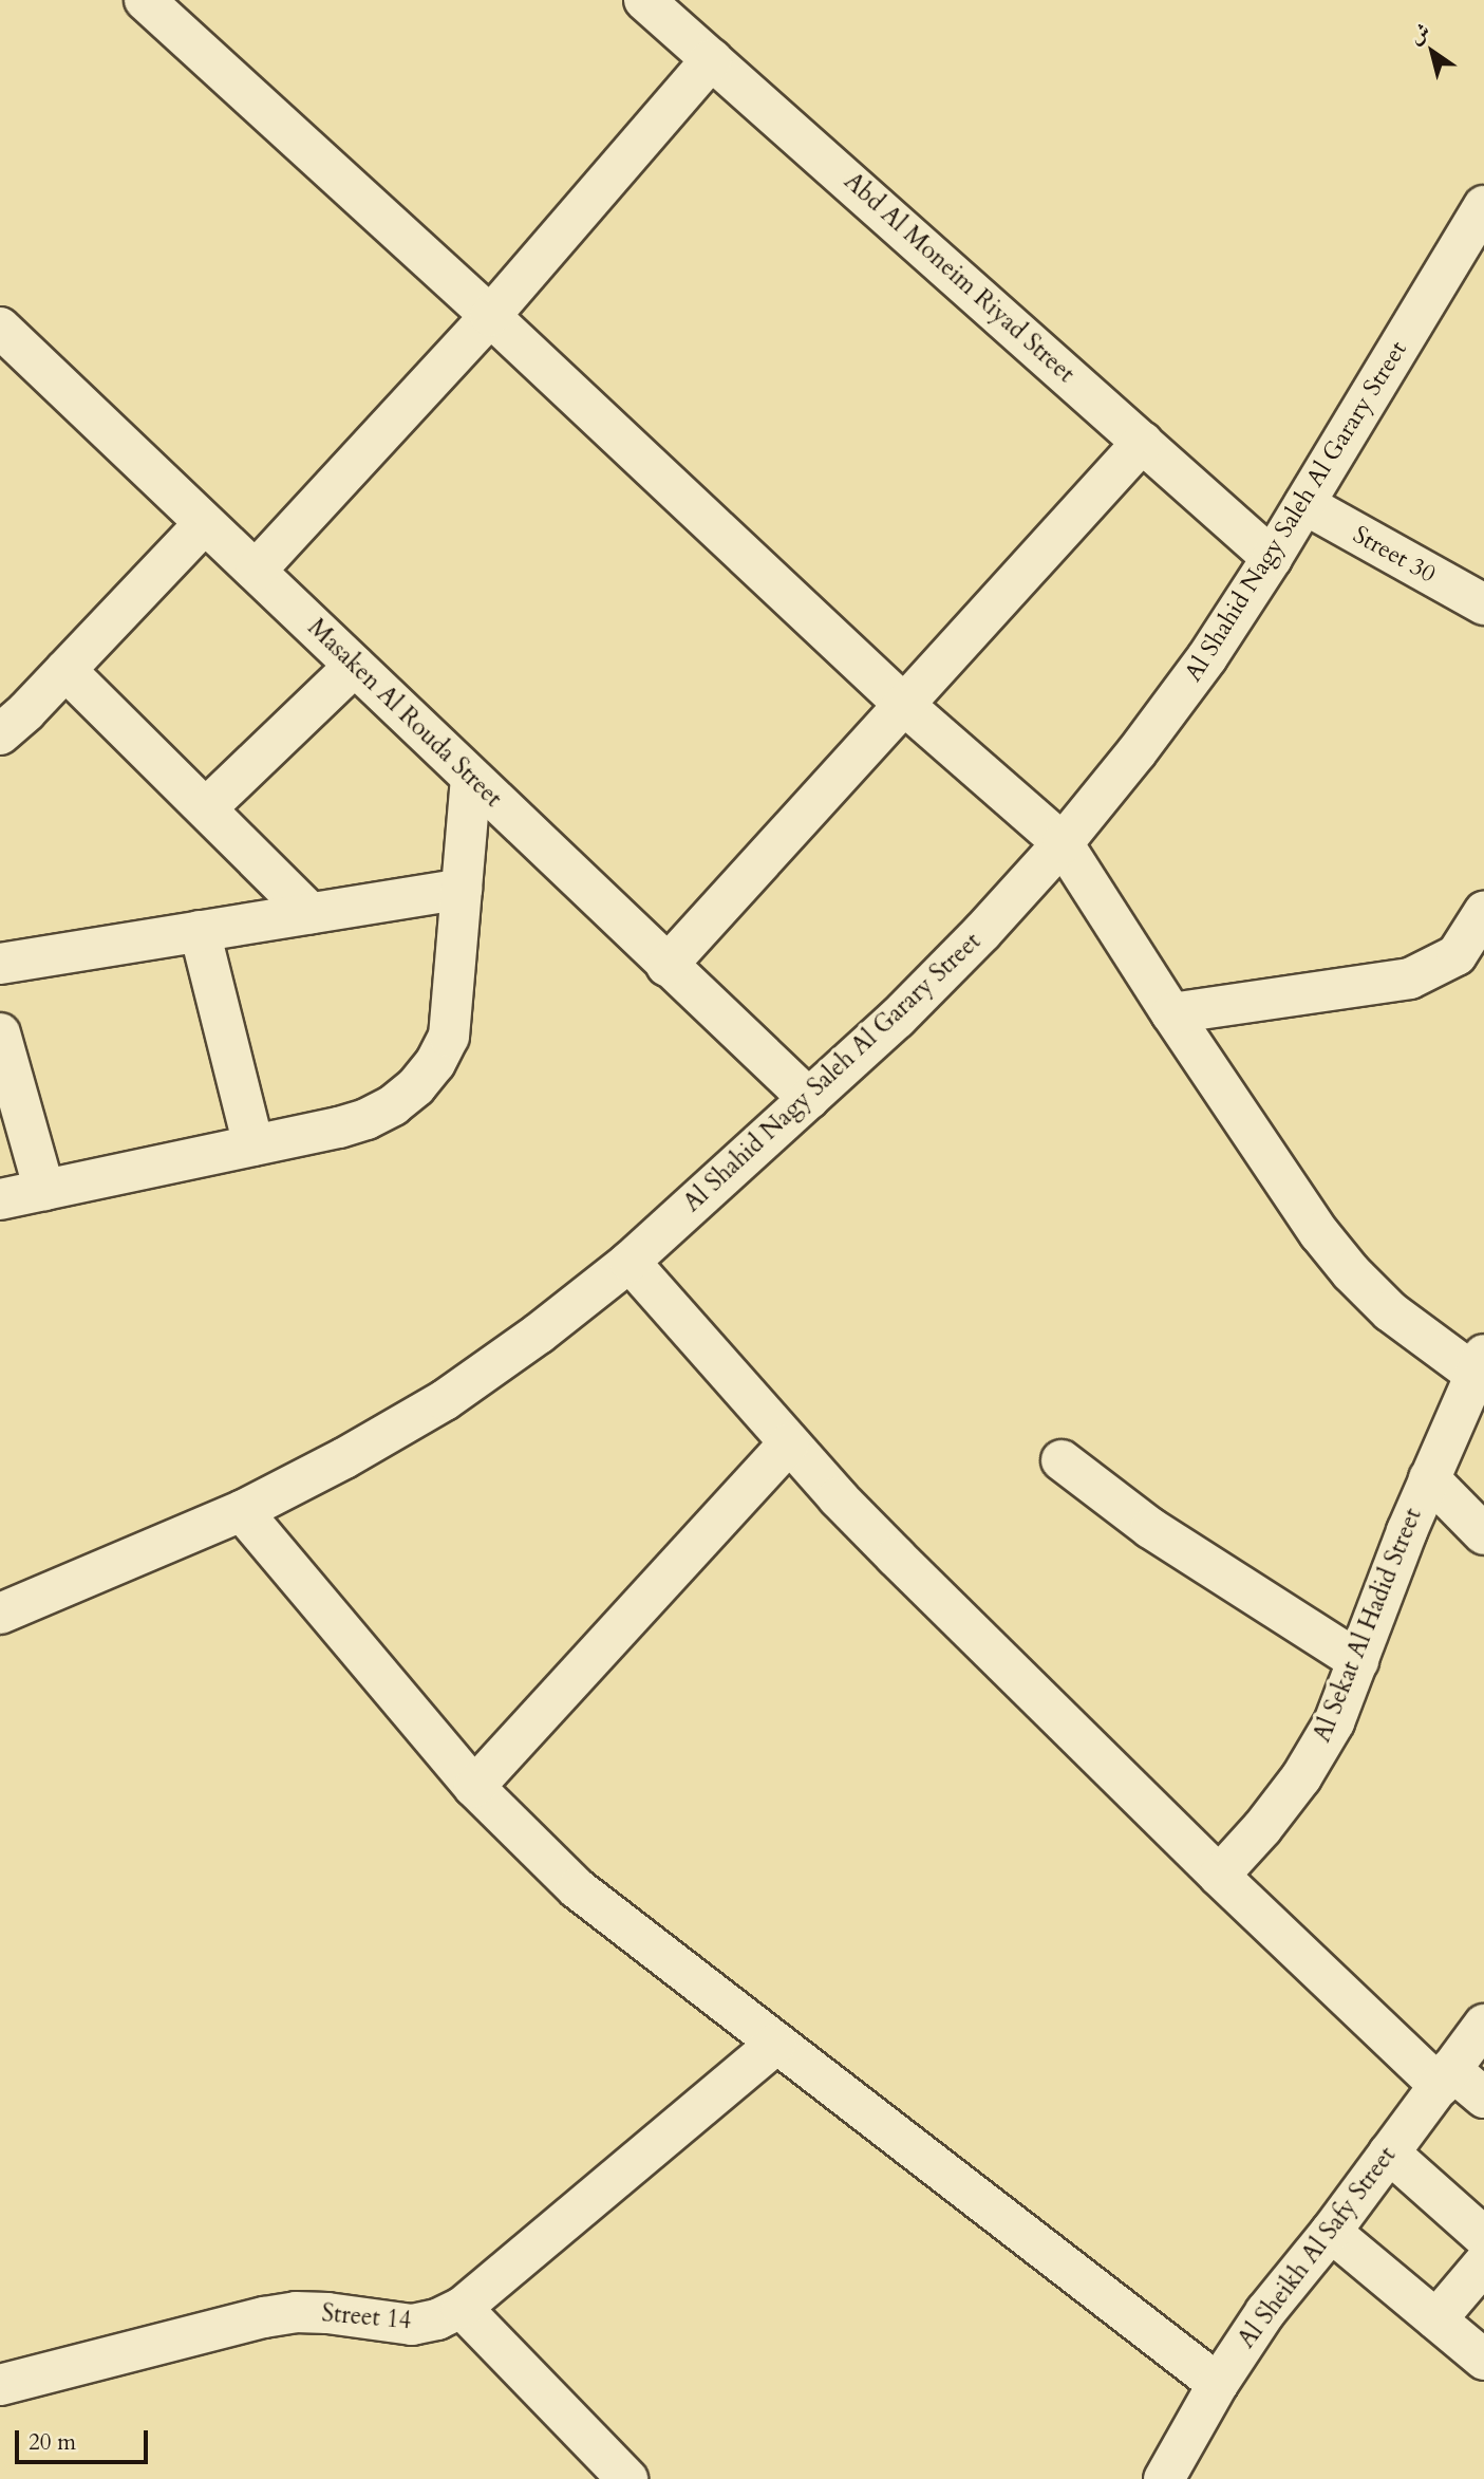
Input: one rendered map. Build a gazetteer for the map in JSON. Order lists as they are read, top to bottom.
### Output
{
  "streets": {
    "street": [
      "Abd Al Moneim Riyad Street",
      "Al Shahid Nagy Saleh Al Garary Street",
      "Street 30",
      "Masaken Al Rouda Street",
      "Al Sekat Al Hadid Street",
      "Al Sheikh Al Safy Street",
      "Street 14"
    ]
  },
  "crossings": [
    ["Abd Al Moneim Riyad Street", "Al Shahid Nagy Saleh Al Garary Street"],
    ["Al Shahid Nagy Saleh Al Garary Street", "Street 30"],
    ["Al Shahid Nagy Saleh Al Garary Street", "Masaken Al Rouda Street"]
  ],
  "scale_bar": "20 m",
  "north": "top left"
}
